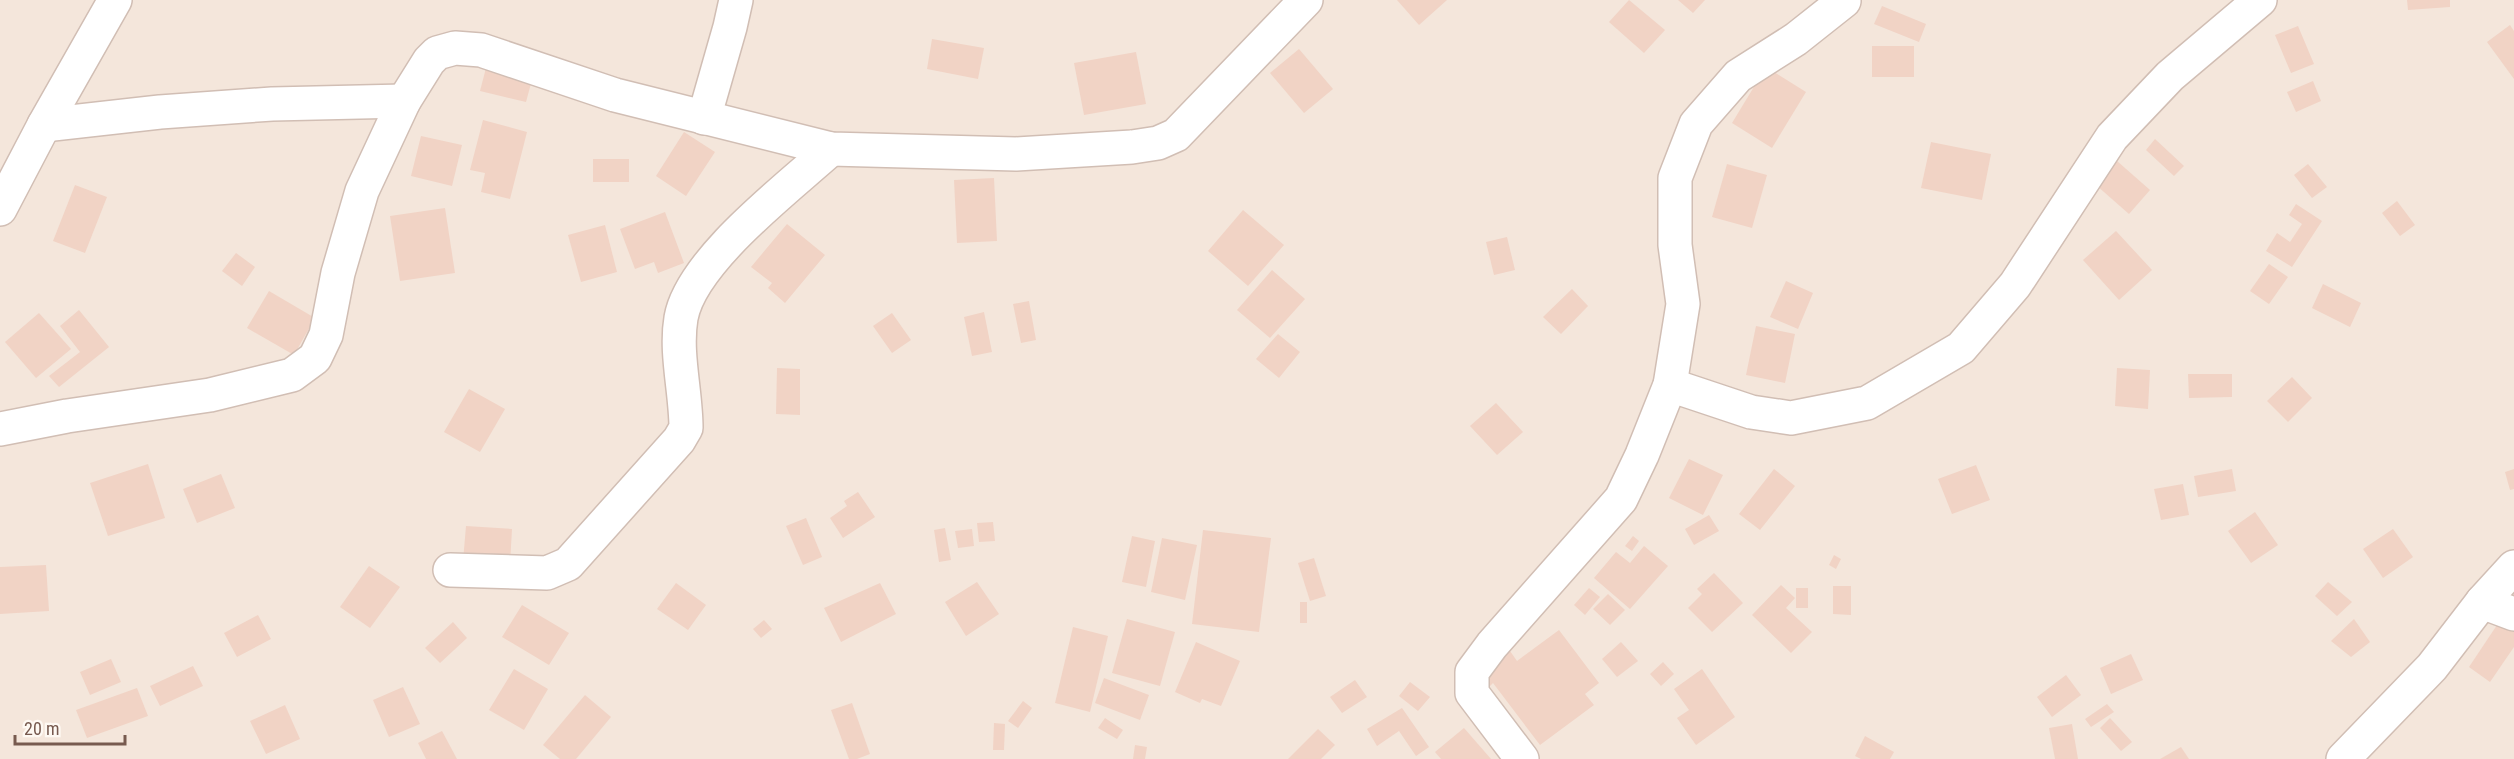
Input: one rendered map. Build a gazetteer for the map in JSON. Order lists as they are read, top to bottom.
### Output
{
  "scale_bar": "20 m"
}
